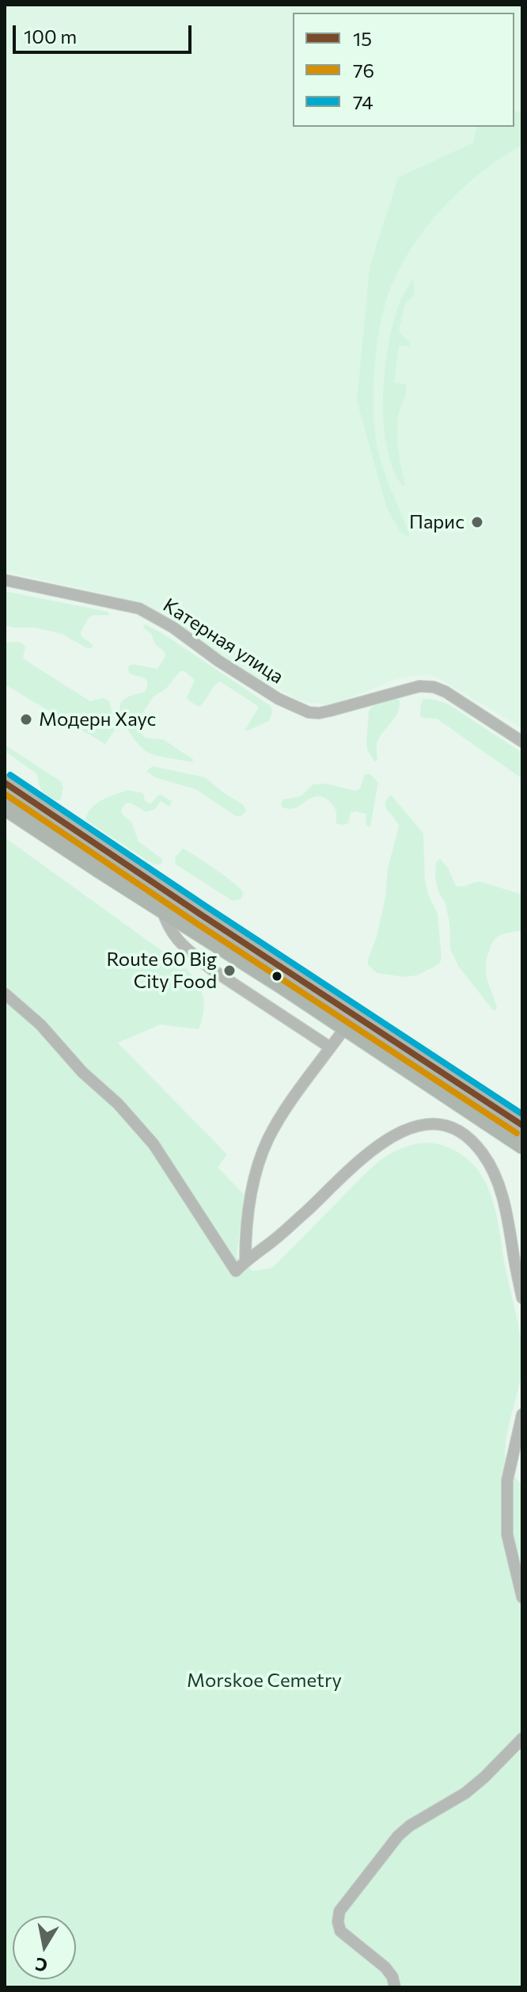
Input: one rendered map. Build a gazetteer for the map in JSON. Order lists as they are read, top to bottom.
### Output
{
  "streets": {
    "street": ["Катерная улица"]
  },
  "parks": ["Morskoe Cemetry"],
  "places": ["Парис", "Модерн Хаус", "Route 60 Big City Food"],
  "lines": ["transit line 74", "transit line 15", "transit line 76"],
  "legend": ["15", "76", "74"],
  "scale_bar": "100 m",
  "north": "bottom"
}
